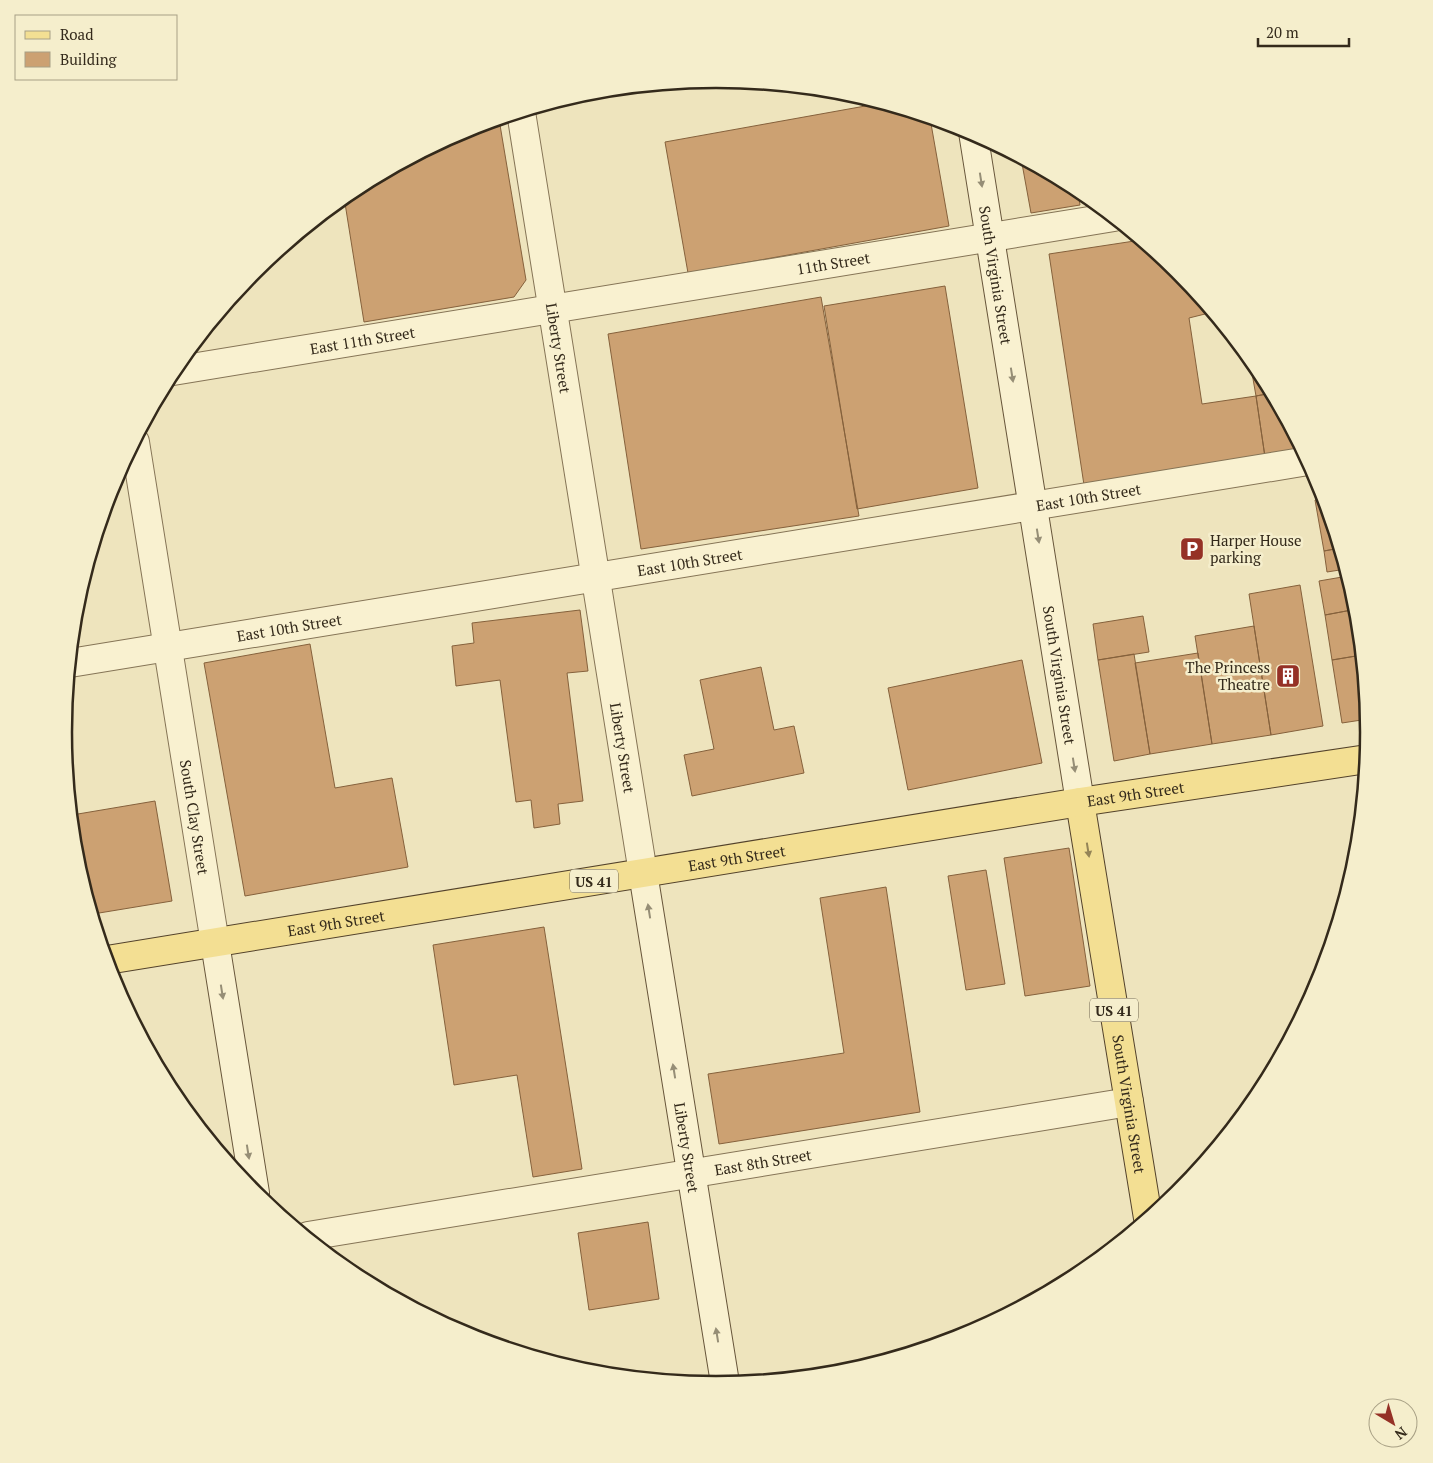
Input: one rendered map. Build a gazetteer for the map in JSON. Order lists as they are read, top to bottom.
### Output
{
  "streets": {
    "main road": ["South Virginia Street", "East 9th Street", "US 41"],
    "street": [
      "11th Street",
      "East 11th Street",
      "Liberty Street",
      "East 10th Street",
      "South Clay Street",
      "East 8th Street"
    ]
  },
  "crossings": [
    ["11th Street", "South Virginia Street"],
    ["11th Street", "East 11th Street"],
    ["11th Street", "Liberty Street"],
    ["South Virginia Street", "East 10th Street"],
    ["South Virginia Street", "East 9th Street"],
    ["South Virginia Street", "East 8th Street"],
    ["East 11th Street", "Liberty Street"],
    ["Liberty Street", "East 10th Street"],
    ["Liberty Street", "East 9th Street"],
    ["Liberty Street", "East 8th Street"],
    ["East 10th Street", "South Clay Street"],
    ["East 9th Street", "South Clay Street"]
  ],
  "one_way": ["South Virginia Street", "Liberty Street"],
  "places": {
    "parking": ["Harper House parking"],
    "building": ["The Princess Theatre"]
  },
  "legend": ["Road", "Building"],
  "scale_bar": "20 m",
  "north": "bottom right"
}
